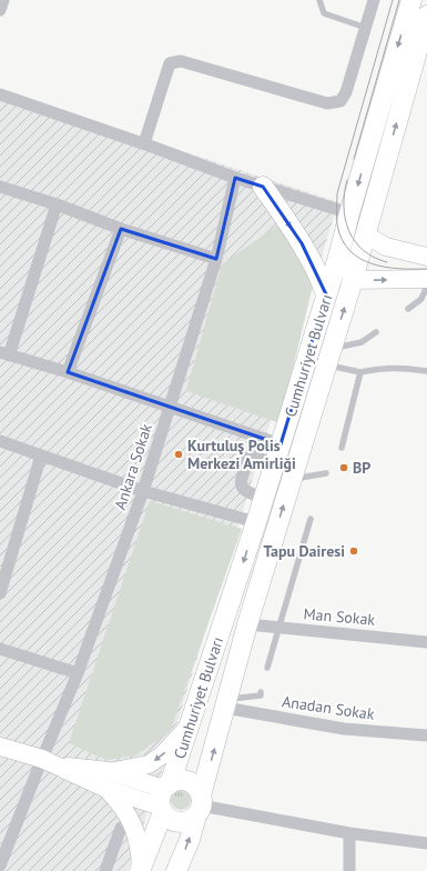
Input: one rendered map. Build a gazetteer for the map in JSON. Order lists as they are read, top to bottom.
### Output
{
  "streets": {
    "main road": ["Cumhuriyet Bulvarı"],
    "street": ["Ankara Sokak", "Man Sokak", "Anadan Sokak"]
  },
  "crossings": [
    ["Cumhuriyet Bulvarı", "Man Sokak"],
    ["Cumhuriyet Bulvarı", "Anadan Sokak"]
  ],
  "places": ["Kurtuluş Polis Merkezi Amirliği", "BP", "Tapu Dairesi"]
}
